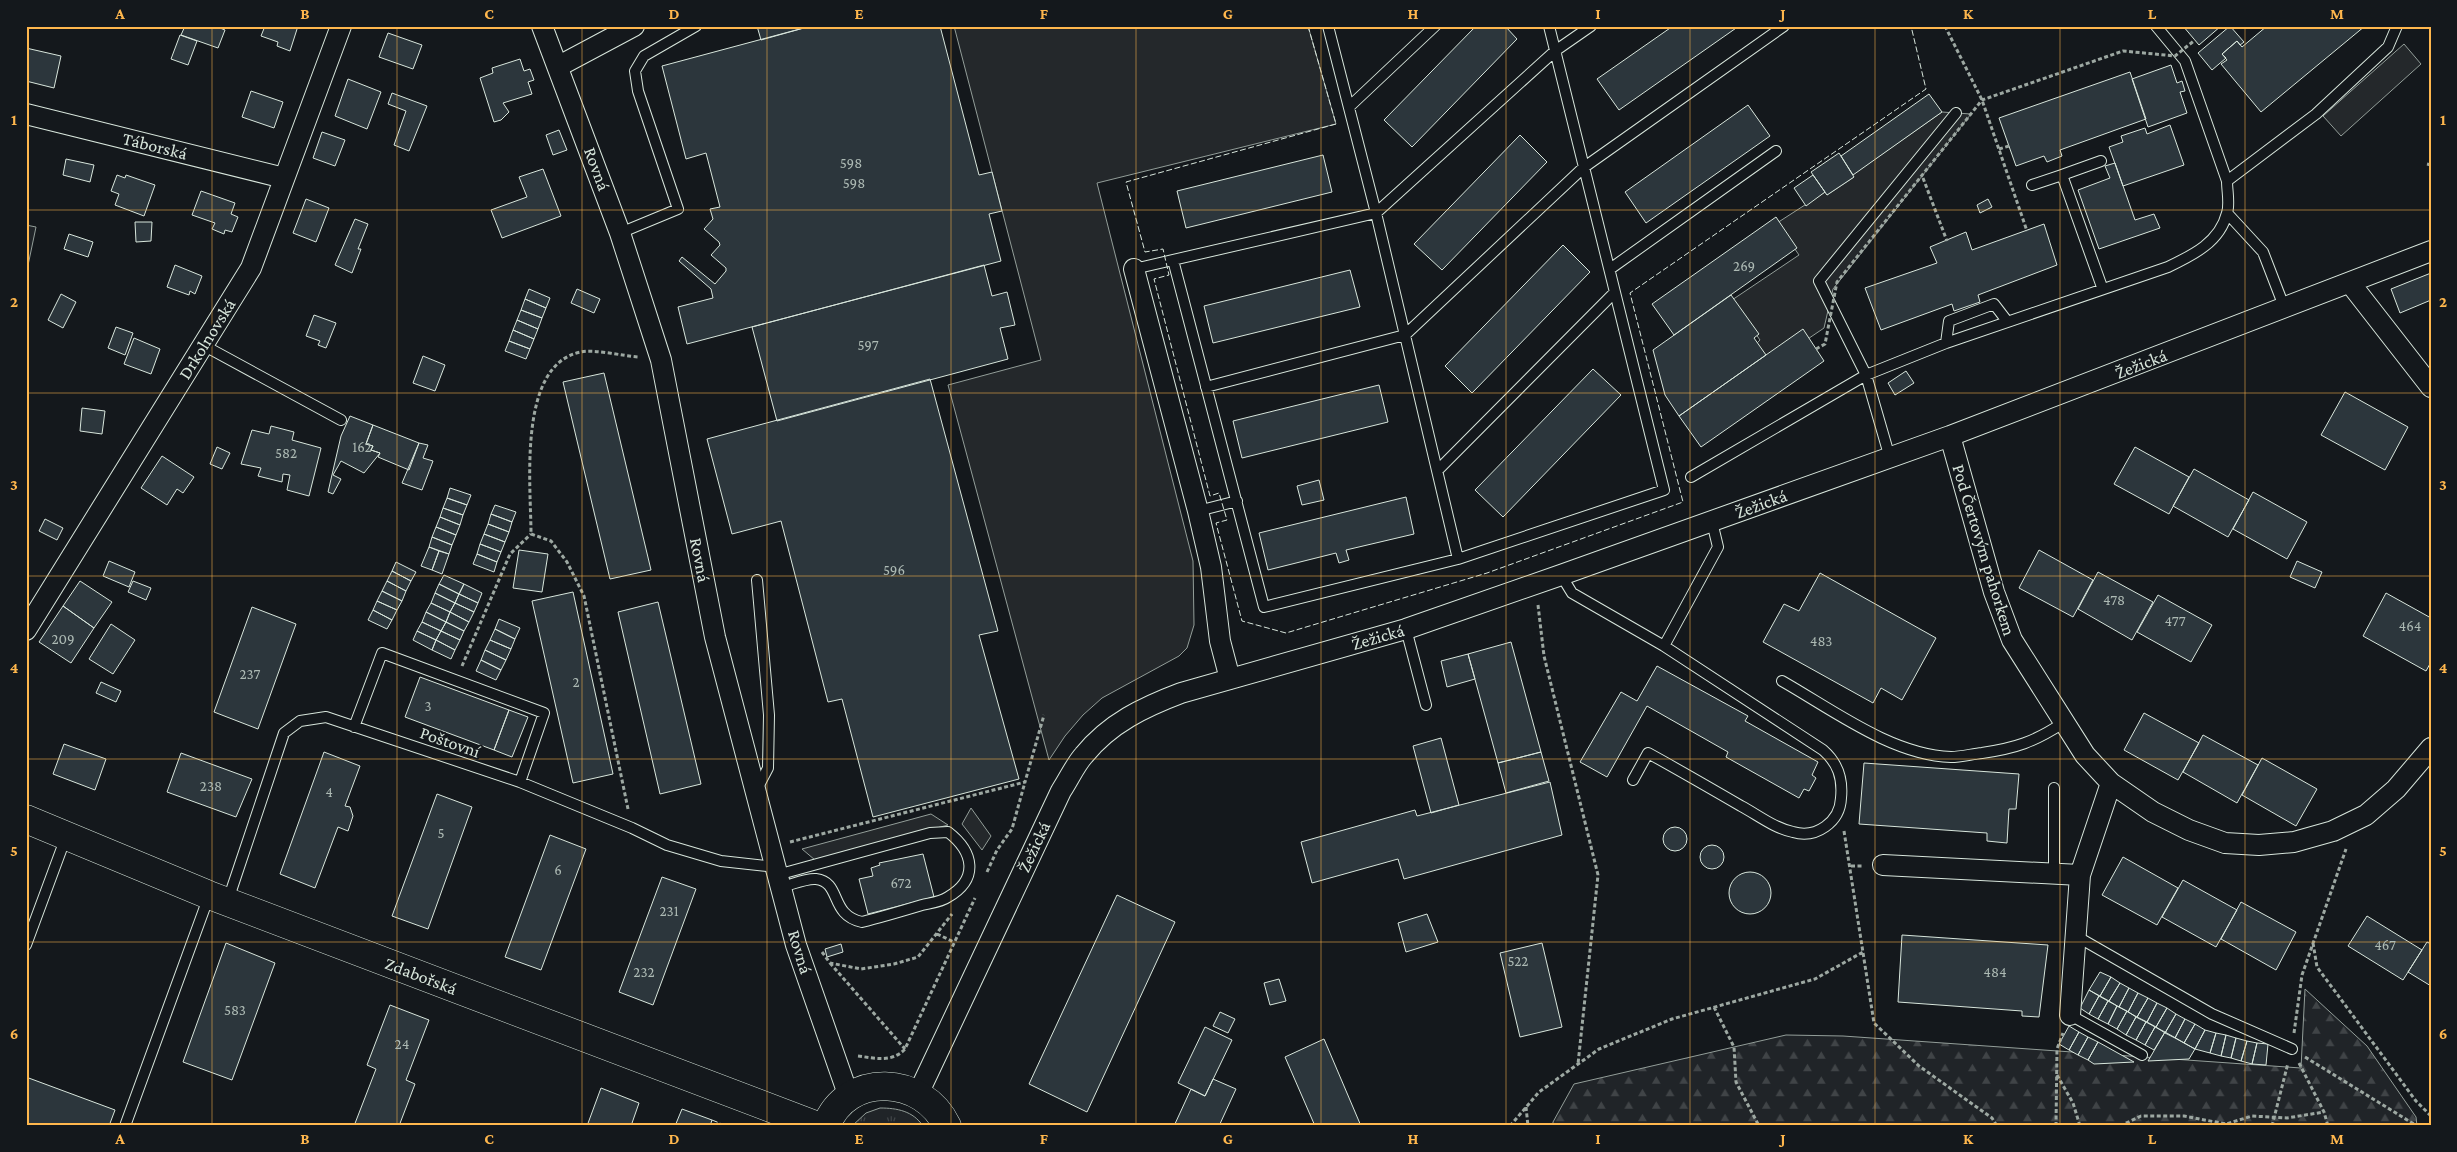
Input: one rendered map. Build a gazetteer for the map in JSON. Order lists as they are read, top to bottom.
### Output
{
  "streets": {
    "street": [
      "Táborská",
      "Rovná",
      "Drkolnovská",
      "Žežická",
      "Pod Čertovým pahorkem",
      "Zdabořská"
    ],
    "lane": ["Poštovní"]
  },
  "crossings": [
    ["Táborská", "Drkolnovská"],
    ["Rovná", "Poštovní"],
    ["Žežická", "Pod Čertovým pahorkem"],
    ["Poštovní", "Zdabořská"]
  ],
  "house_numbers": [
    "598",
    "598",
    "269",
    "597",
    "162",
    "582",
    "596",
    "478",
    "477",
    "464",
    "209",
    "483",
    "237",
    "2",
    "3",
    "238",
    "4",
    "5",
    "6",
    "672",
    "231",
    "467",
    "522",
    "232",
    "484",
    "583",
    "24"
  ],
  "grid": {
    "columns": [
      "A",
      "B",
      "C",
      "D",
      "E",
      "F",
      "G",
      "H",
      "I",
      "J",
      "K",
      "L",
      "M"
    ],
    "rows": [
      "1",
      "2",
      "3",
      "4",
      "5",
      "6"
    ]
  }
}
